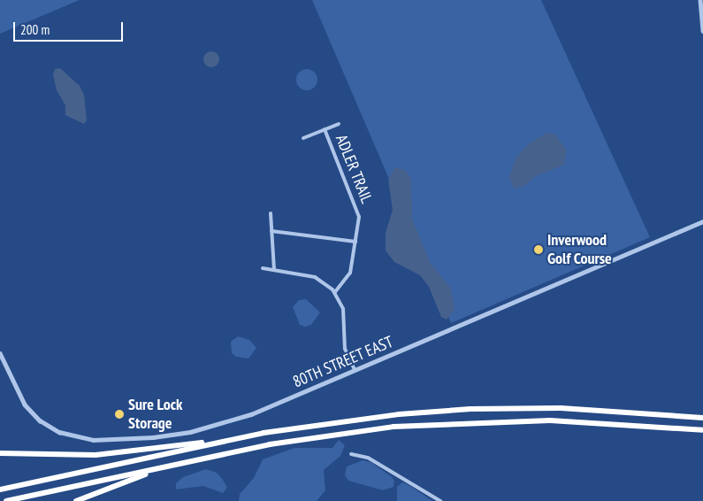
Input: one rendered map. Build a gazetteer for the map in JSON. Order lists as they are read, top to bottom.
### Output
{
  "streets": {
    "street": ["ADLER TRAIL", "80TH STREET EAST"]
  },
  "places": ["Inverwood Golf Course", "Sure Lock Storage"],
  "scale_bar": "200 m"
}
